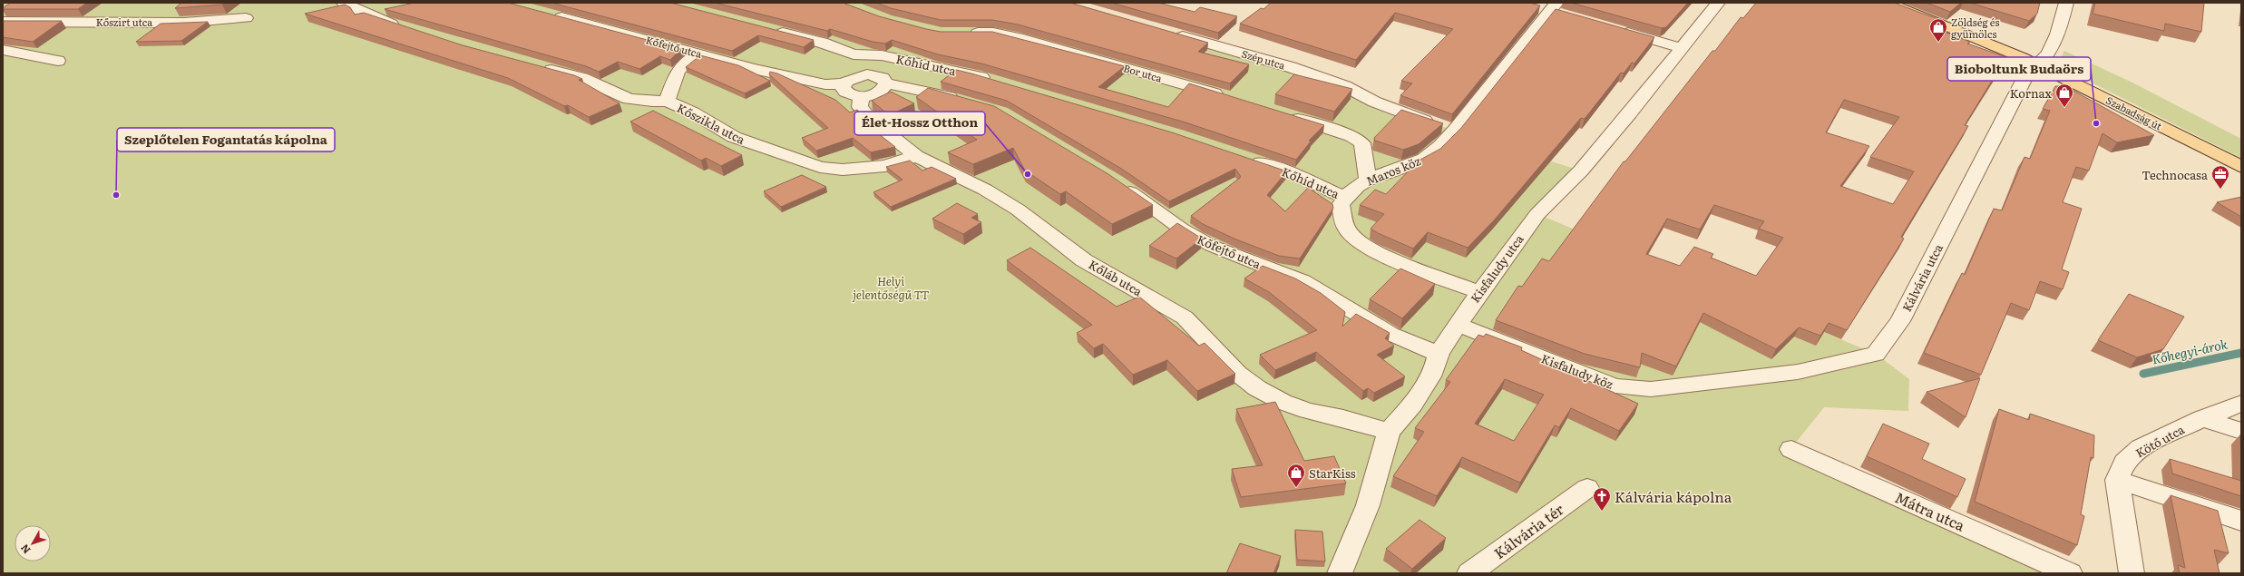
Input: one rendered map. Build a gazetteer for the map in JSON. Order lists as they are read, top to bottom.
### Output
{
  "streets": {
    "main road": ["Szabadság út"],
    "street": [
      "Kőszirt utca",
      "Kőfejtő utca",
      "Szép utca",
      "Kőhíd utca",
      "Bor utca",
      "Kőszikla utca",
      "Maros köz",
      "Kisfaludy utca",
      "Kőláb utca",
      "Kálvária utca",
      "Kisfaludy köz",
      "Kötő utca",
      "Mátra utca",
      "Kálvária tér"
    ]
  },
  "crossings": [
    ["Kőfejtő utca", "Kisfaludy utca"],
    ["Szép utca", "Maros köz"],
    ["Kőhíd utca", "Maros köz"],
    ["Szabadság út", "Kálvária utca"],
    ["Kőszikla utca", "Kőláb utca"],
    ["Kisfaludy utca", "Kőláb utca"],
    ["Kisfaludy utca", "Kisfaludy köz"],
    ["Kálvária utca", "Kisfaludy köz"]
  ],
  "water": ["Kőhegyi-árok"],
  "parks": ["Helyi jelentőségű TT"],
  "places": {
    "shop": ["Zöldség és gyümölcs", "Kornax", "StarKiss"],
    "other": ["Bioboltunk Budaörs", "Élet-Hossz Otthon", "Szeplőtelen Fogantatás kápolna"],
    "office": ["Technocasa"],
    "church": ["Kálvária kápolna"]
  },
  "north": "bottom left"
}
